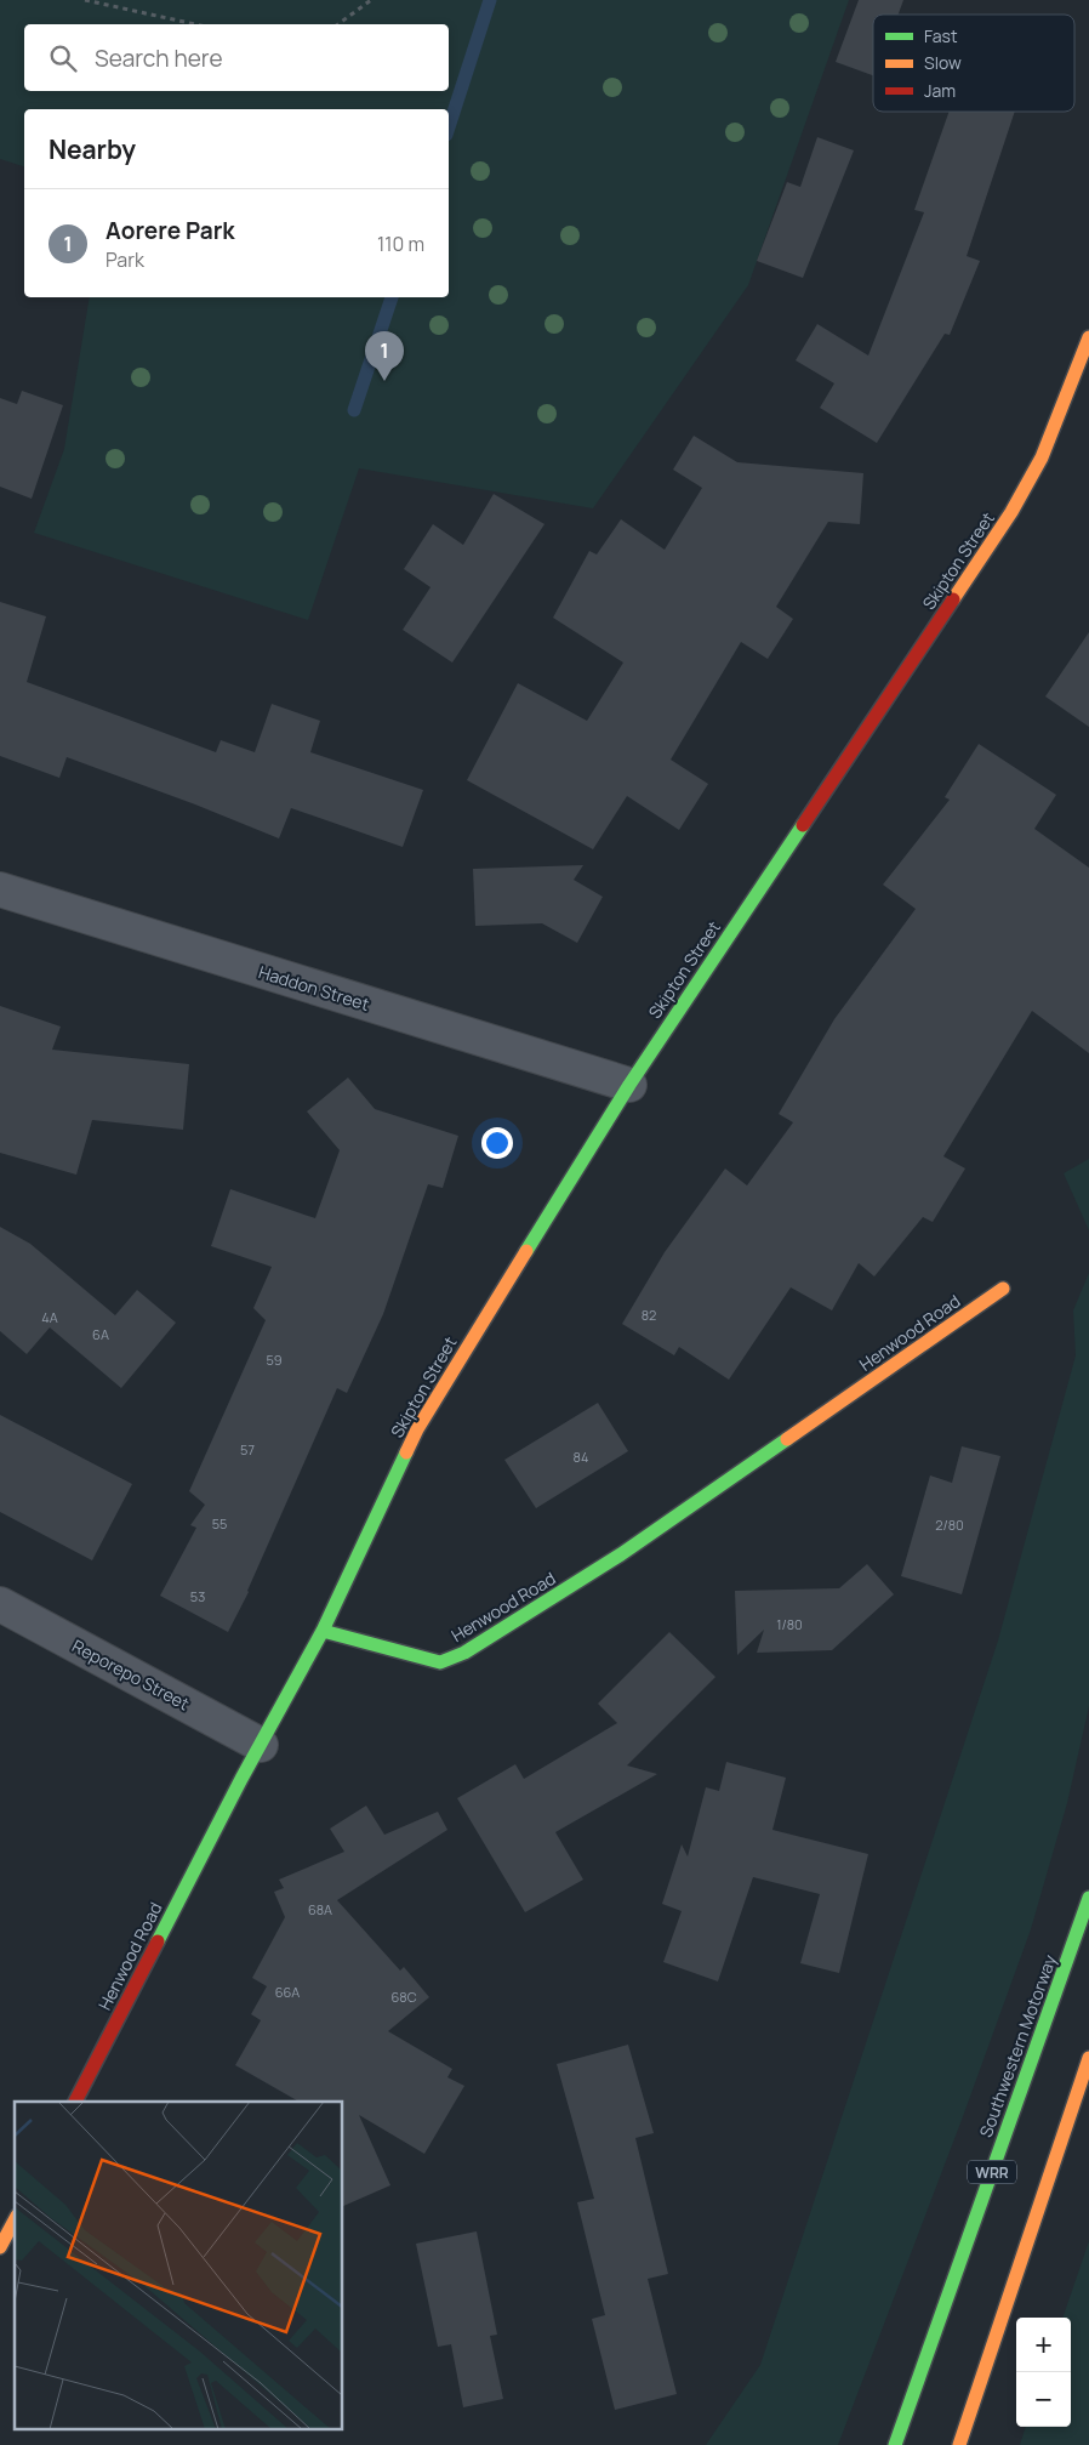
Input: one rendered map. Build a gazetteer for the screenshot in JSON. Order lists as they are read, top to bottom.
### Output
{
  "streets": {
    "main road": [
      "Skipton Street",
      "Henwood Road",
      "Southwestern Motorway",
      "WRR"
    ],
    "street": ["Haddon Street", "Reporepo Street"]
  },
  "crossings": [
    ["Skipton Street", "Haddon Street"],
    ["Skipton Street", "Henwood Road"],
    ["Henwood Road", "Reporepo Street"]
  ],
  "house_numbers": [
    "82",
    "4A",
    "6A",
    "59",
    "57",
    "84",
    "55",
    "2/80",
    "53",
    "1/80",
    "68A",
    "66A",
    "68C"
  ],
  "legend": ["Fast", "Slow", "Jam"],
  "page": {
    "search": "Search here",
    "heading": "Nearby",
    "list": [
      {
        "mark": "1",
        "name": "Aorere Park",
        "note": "Park",
        "value": "110 m"
      }
    ],
    "pins": "1",
    "map_buttons": ["+", "−"]
  }
}
